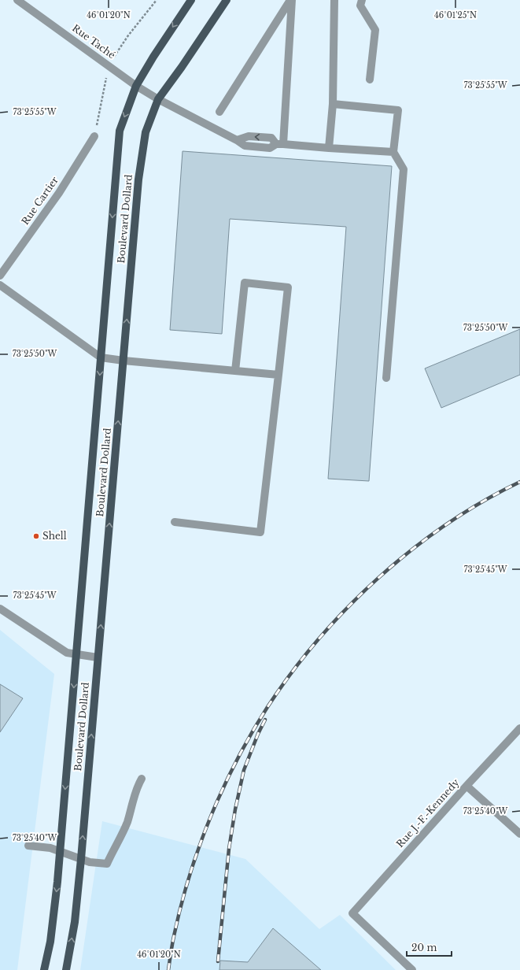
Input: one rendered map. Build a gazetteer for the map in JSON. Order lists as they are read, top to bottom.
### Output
{
  "streets": {
    "main road": ["Boulevard Dollard"],
    "street": ["Rue Taché", "Rue Cartier", "Rue J.-F.-Kennedy"]
  },
  "crossings": [
    ["Rue Taché", "Boulevard Dollard"]
  ],
  "places": ["Shell"],
  "scale_bar": "20 m",
  "coordinates": [
    "46°01'20\"N",
    "46°01'25\"N",
    "73°25'55\"W",
    "73°25'50\"W",
    "73°25'45\"W",
    "73°25'40\"W"
  ]
}
